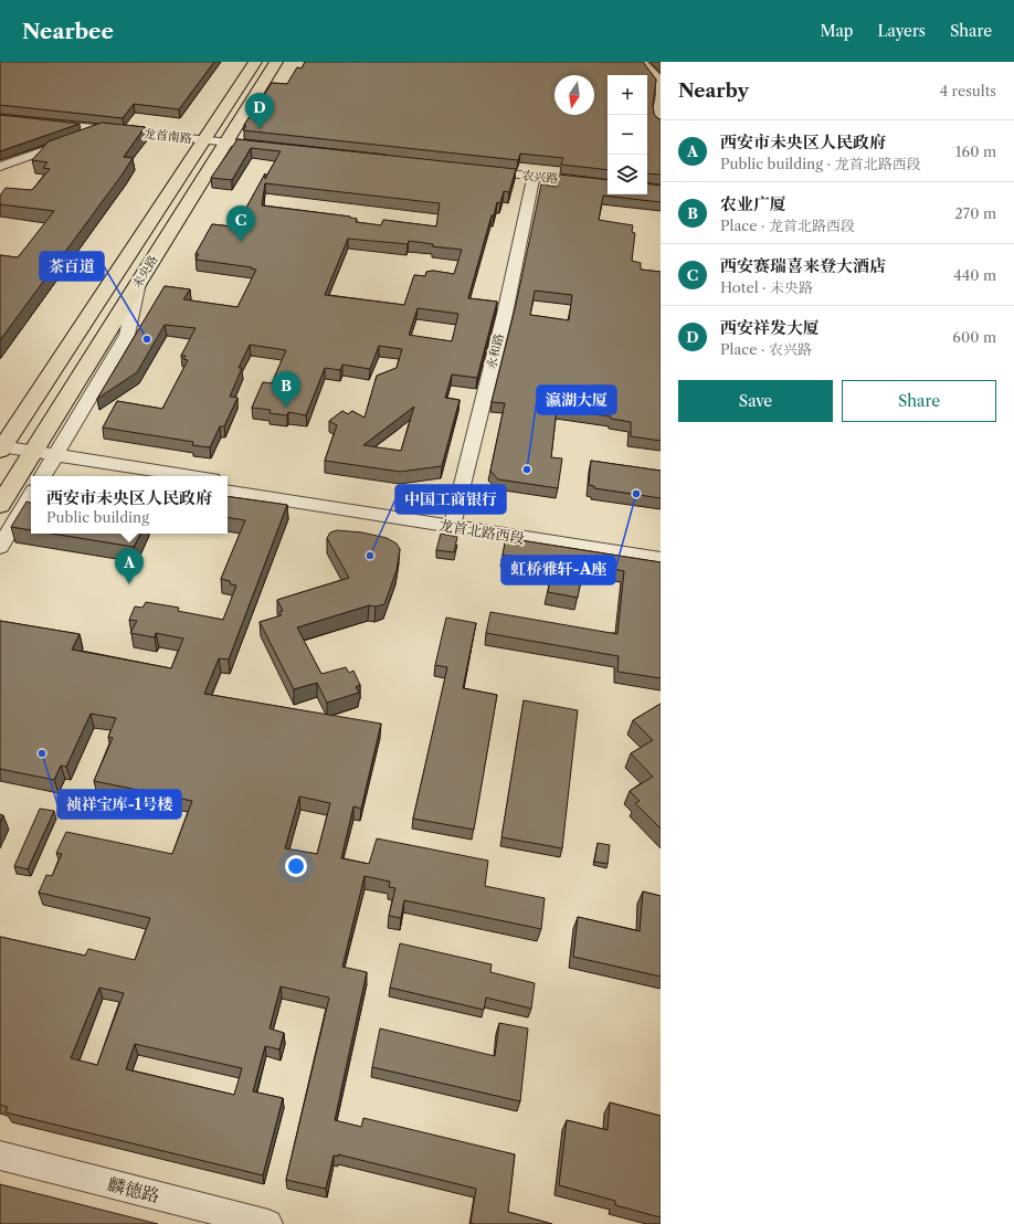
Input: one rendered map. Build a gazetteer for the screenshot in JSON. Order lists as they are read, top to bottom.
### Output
{
  "streets": {
    "main road": ["未央路"],
    "street": [
      "龙首南路",
      "农兴路",
      "永和路",
      "龙首北路西段",
      "麟德路"
    ]
  },
  "crossings": [
    ["龙首南路", "未央路"],
    ["农兴路", "永和路"],
    ["永和路", "龙首北路西段"]
  ],
  "places": [
    "茶百道",
    "瀛湖大厦",
    "虹桥雅轩-A座",
    "中国工商银行",
    "祯祥宝库-1号楼"
  ],
  "north": "bottom",
  "page": {
    "header": "Nearbee",
    "nav": ["Map", "Layers", "Share"],
    "heading": ["Nearby", "4 results"],
    "map_buttons": ["+", "−"],
    "pins": [
      "D",
      "C",
      "B",
      "A"
    ],
    "list": [
      {
        "mark": "A",
        "name": "西安市未央区人民政府",
        "note": "Public building · 龙首北路西段",
        "value": "160 m"
      },
      {
        "mark": "B",
        "name": "农业广厦",
        "note": "Place · 龙首北路西段",
        "value": "270 m"
      },
      {
        "mark": "C",
        "name": "西安赛瑞喜来登大酒店",
        "note": "Hotel · 未央路",
        "value": "440 m"
      },
      {
        "mark": "D",
        "name": "西安祥发大厦",
        "note": "Place · 农兴路",
        "value": "600 m"
      }
    ],
    "buttons": ["Save", "Share"],
    "popup": ["西安市未央区人民政府", "Public building"]
  }
}
